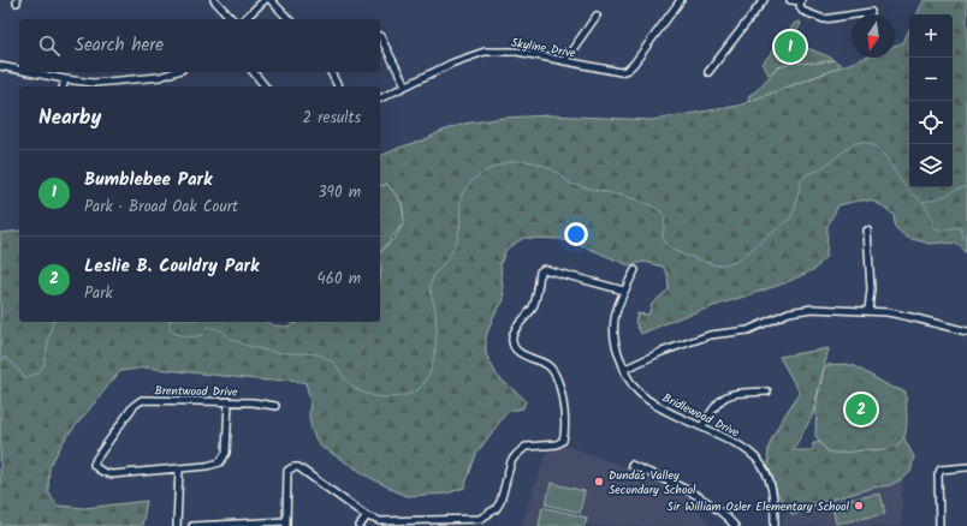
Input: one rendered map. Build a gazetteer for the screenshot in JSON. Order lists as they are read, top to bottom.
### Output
{
  "streets": {
    "street": ["Skyline Drive", "Brentwood Drive", "Bridlewood Drive"]
  },
  "places": ["Dundas Valley Secondary School", "Sir William Osler Elementary School"],
  "north": "bottom",
  "page": {
    "map_buttons": ["+", "−"],
    "search": "Search here",
    "pins": ["1", "2"],
    "heading": ["Nearby", "2 results"],
    "list": [
      {
        "mark": "1",
        "name": "Bumblebee Park",
        "note": "Park · Broad Oak Court",
        "value": "390 m"
      },
      {
        "mark": "2",
        "name": "Leslie B. Couldry Park",
        "note": "Park",
        "value": "460 m"
      }
    ]
  }
}
